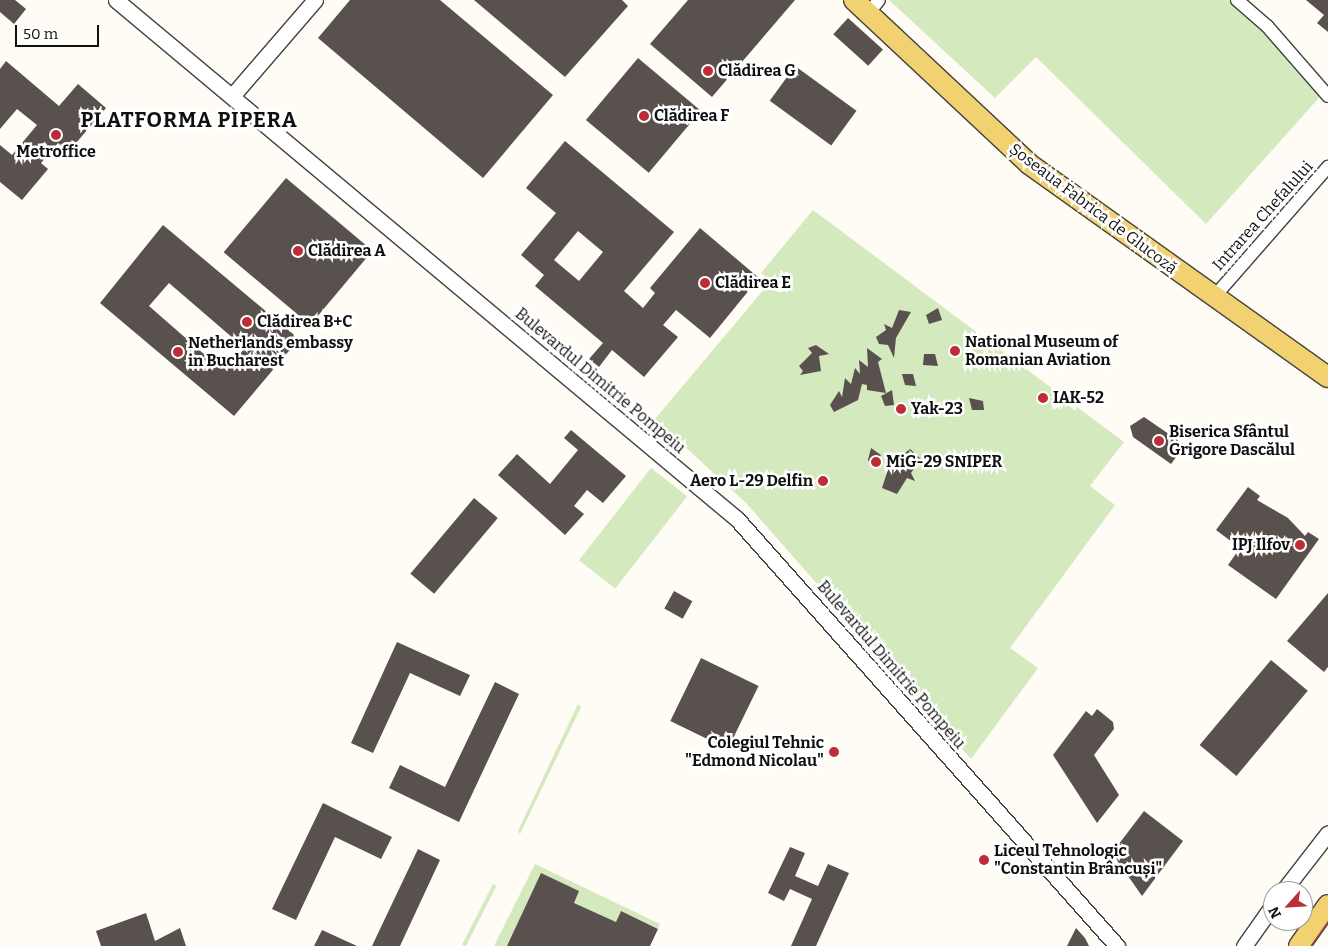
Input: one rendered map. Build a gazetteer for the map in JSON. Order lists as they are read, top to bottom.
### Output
{
  "streets": {
    "main road": ["Șoseaua Fabrica de Glucoză"],
    "street": ["Intrarea Chefalului", "Bulevardul Dimitrie Pompeiu"]
  },
  "crossings": [
    ["Șoseaua Fabrica de Glucoză", "Intrarea Chefalului"]
  ],
  "districts": ["PLATFORMA PIPERA"],
  "places": [
    "Clădirea G",
    "Clădirea F",
    "Metroffice",
    "Clădirea A",
    "Clădirea E",
    "Clădirea B+C",
    "National Museum of Romanian Aviation",
    "Netherlands embassy in Bucharest",
    "IAK-52",
    "Yak-23",
    "Biserica Sfântul Grigore Dascălul",
    "MiG-29 SNIPER",
    "Aero L-29 Delfin",
    "IPJ Ilfov",
    "Colegiul Tehnic \"Edmond Nicolau\"",
    "Liceul Tehnologic \"Constantin Brâncuși\""
  ],
  "scale_bar": "50 m",
  "north": "bottom left"
}
